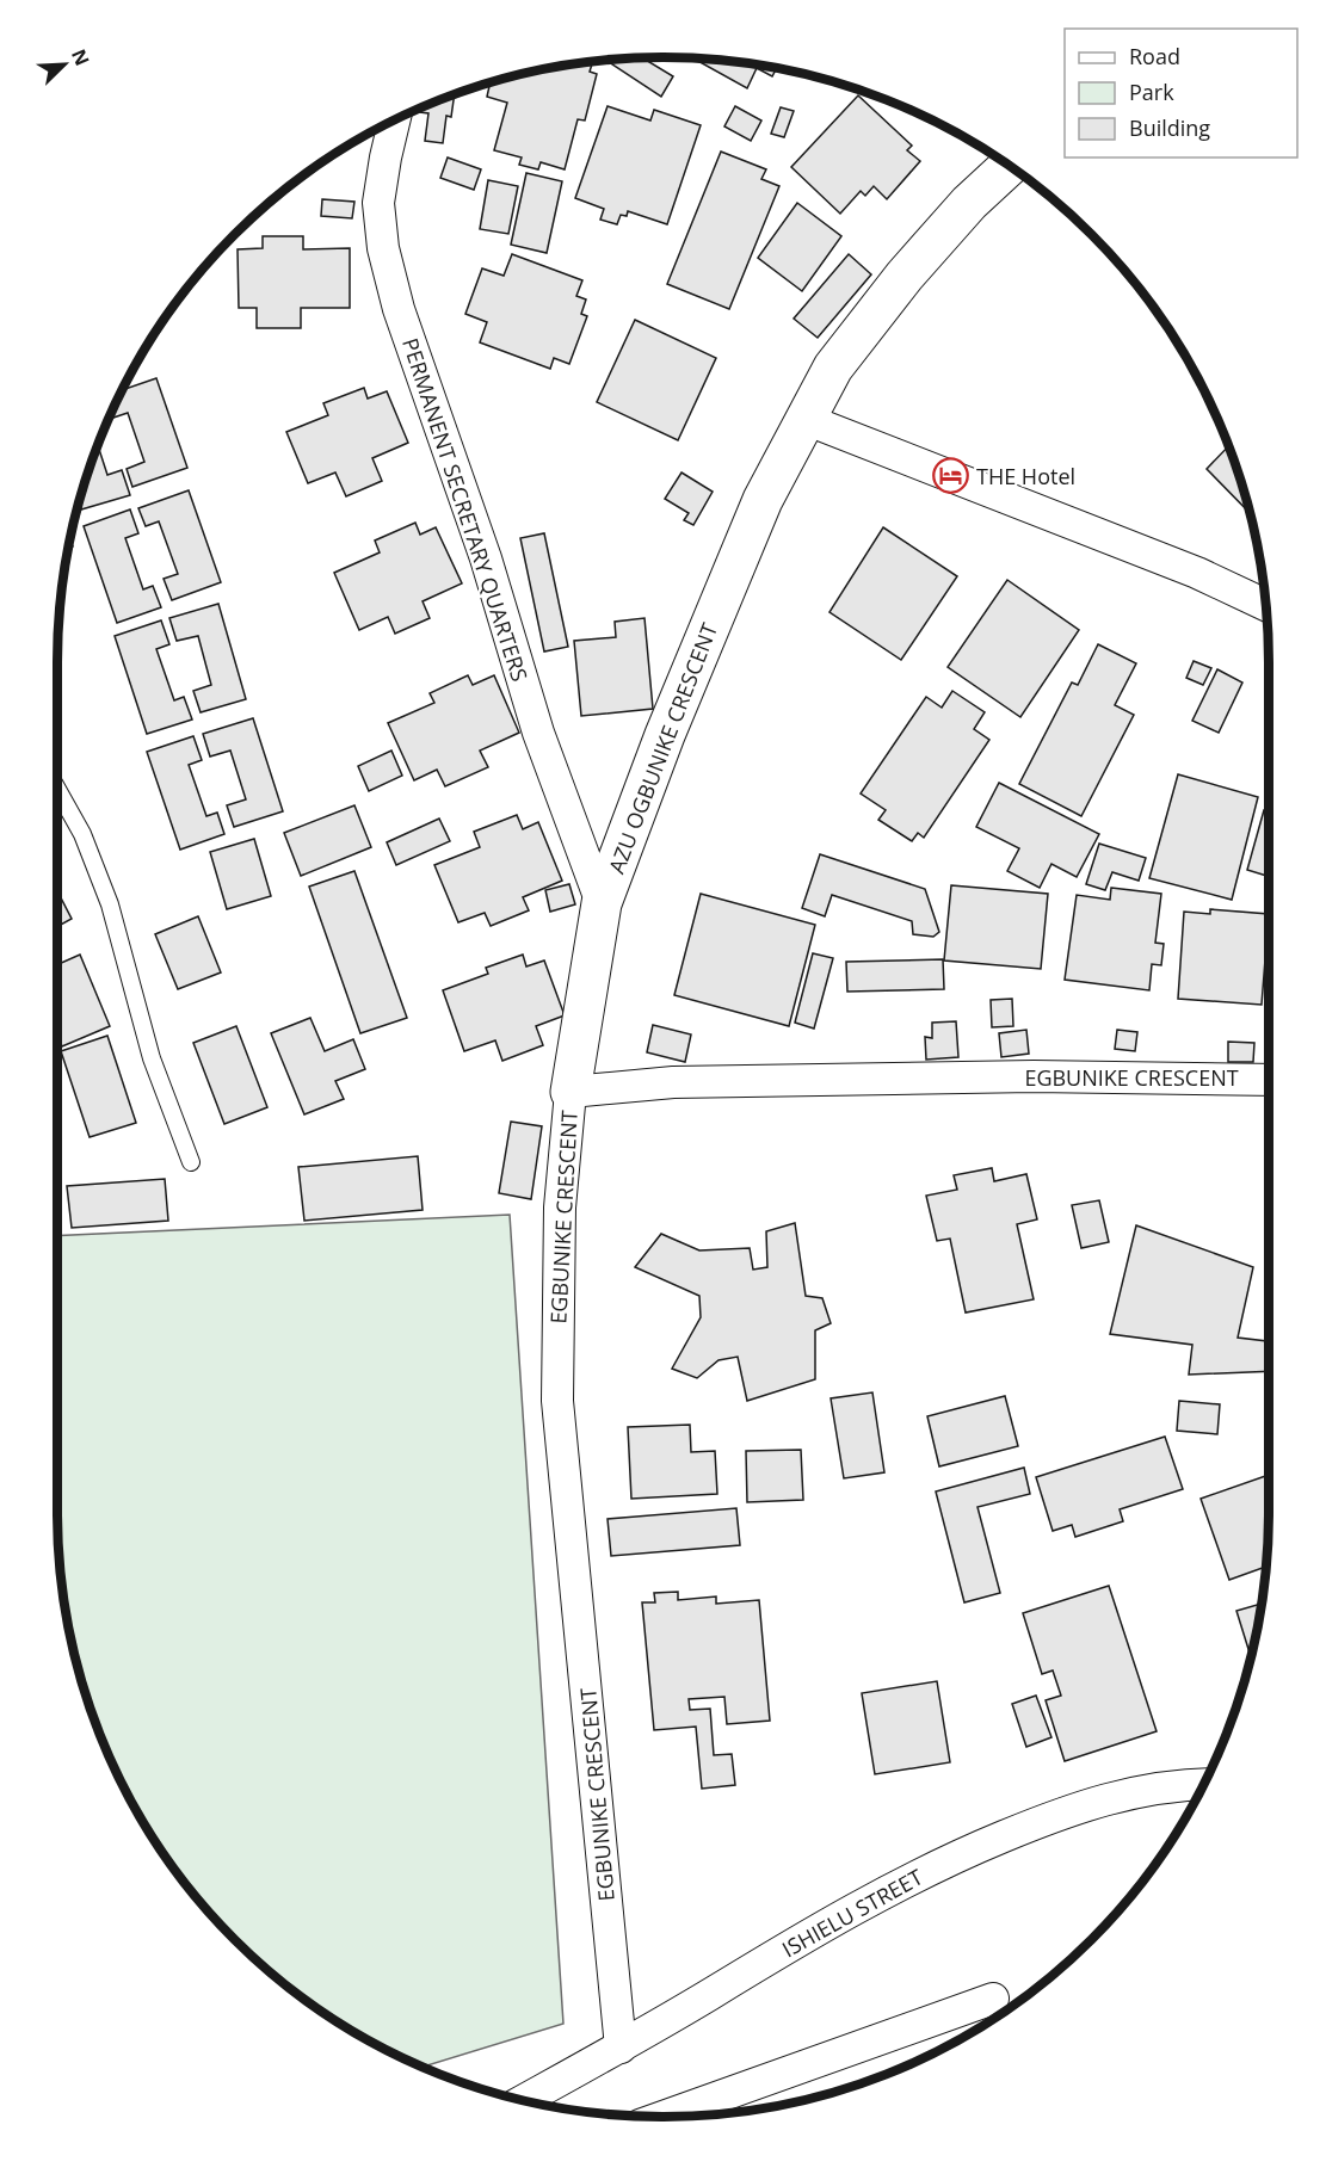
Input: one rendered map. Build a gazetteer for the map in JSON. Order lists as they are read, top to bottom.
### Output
{
  "streets": {
    "street": [
      "PERMANENT SECRETARY QUARTERS",
      "AZU OGBUNIKE CRESCENT",
      "EGBUNIKE CRESCENT",
      "ISHIELU STREET"
    ]
  },
  "crossings": [
    ["PERMANENT SECRETARY QUARTERS", "AZU OGBUNIKE CRESCENT"],
    ["AZU OGBUNIKE CRESCENT", "EGBUNIKE CRESCENT"],
    ["EGBUNIKE CRESCENT", "ISHIELU STREET"]
  ],
  "places": {
    "hotel": ["THE Hotel"]
  },
  "legend": ["Road", "Park", "Building"],
  "north": "top right"
}
